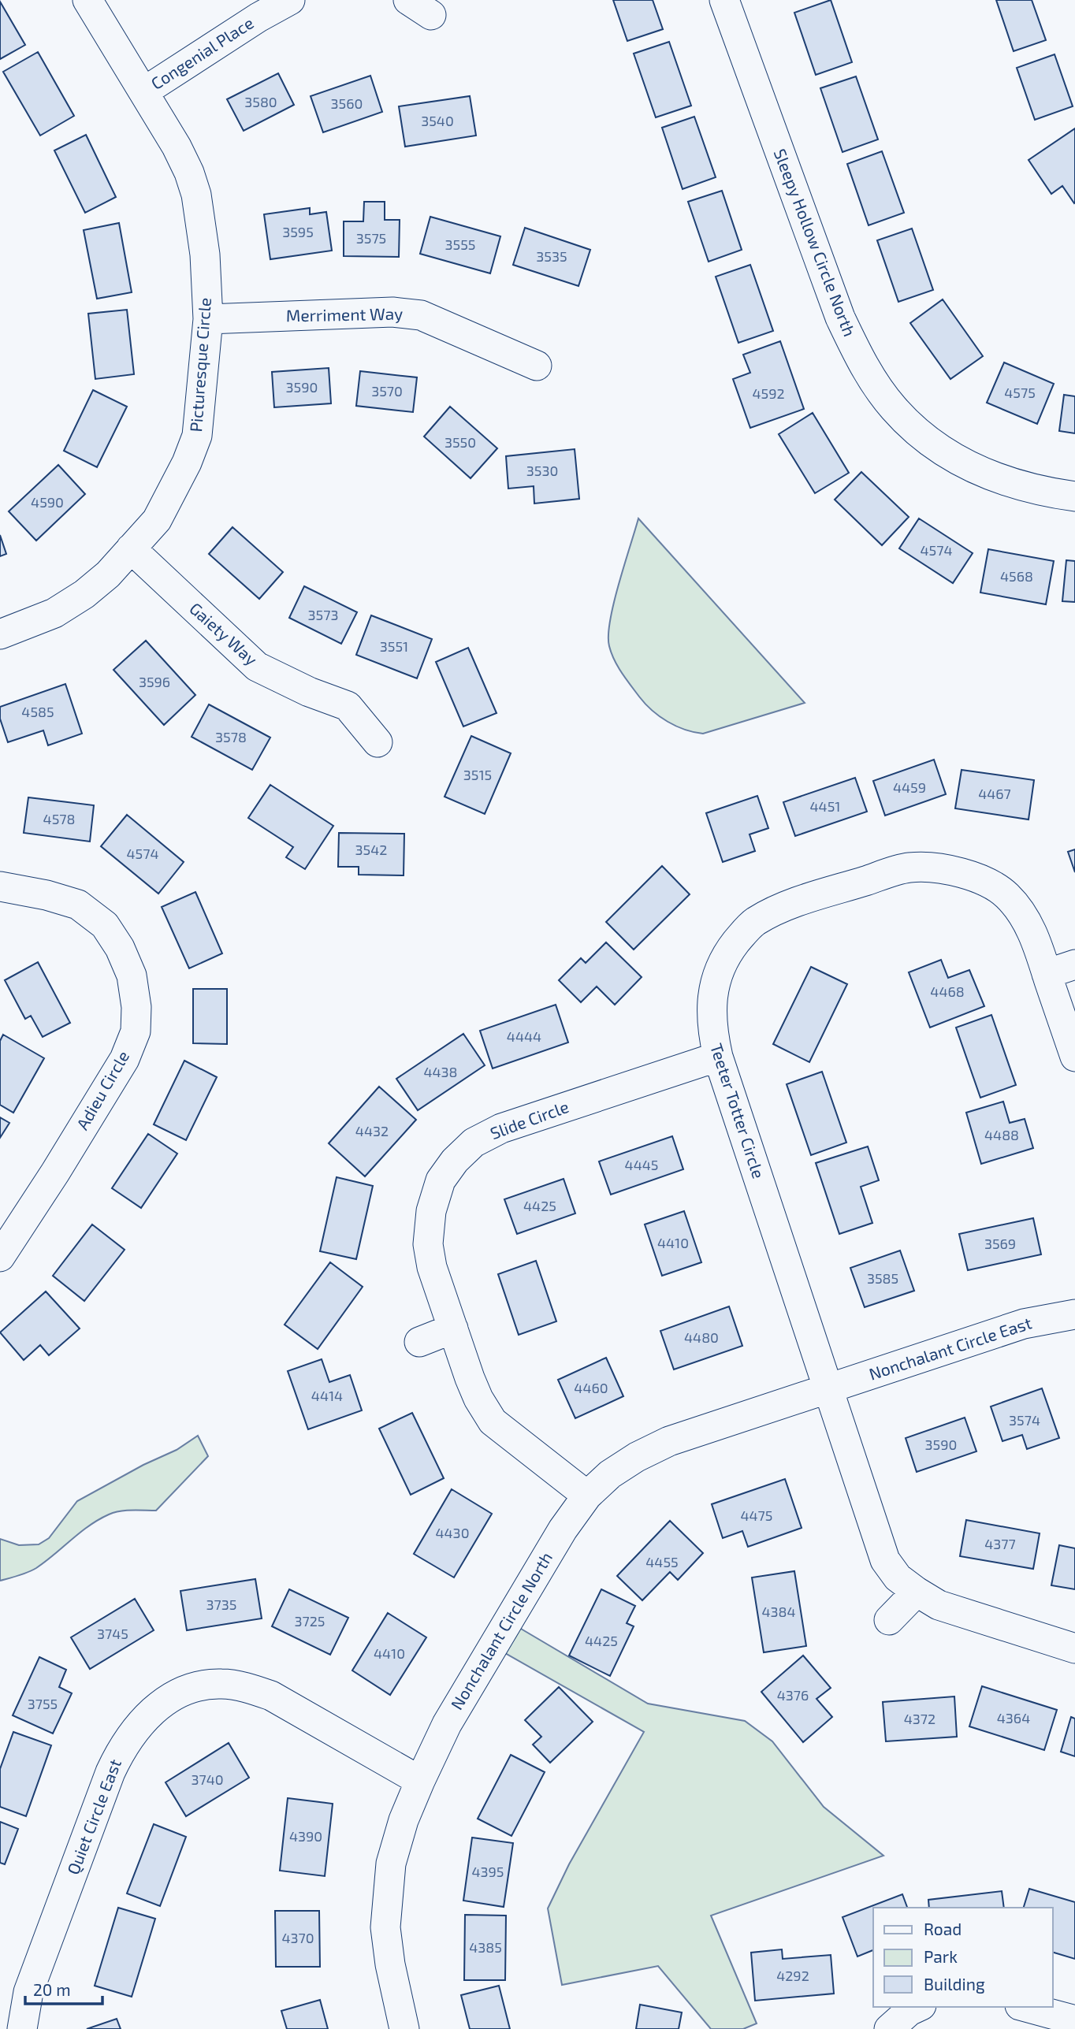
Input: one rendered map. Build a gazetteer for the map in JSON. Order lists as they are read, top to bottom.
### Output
{
  "streets": {
    "street": [
      "Congenial Place",
      "Sleepy Hollow Circle North",
      "Merriment Way",
      "Picturesque Circle",
      "Gaiety Way",
      "Adieu Circle",
      "Teeter Totter Circle",
      "Slide Circle",
      "Nonchalant Circle East",
      "Nonchalant Circle North",
      "Quiet Circle East"
    ]
  },
  "crossings": [
    ["Congenial Place", "Picturesque Circle"],
    ["Merriment Way", "Picturesque Circle"],
    ["Picturesque Circle", "Gaiety Way"],
    ["Teeter Totter Circle", "Slide Circle"],
    ["Teeter Totter Circle", "Nonchalant Circle East"],
    ["Teeter Totter Circle", "Nonchalant Circle North"],
    ["Slide Circle", "Nonchalant Circle North"],
    ["Nonchalant Circle East", "Nonchalant Circle North"],
    ["Nonchalant Circle North", "Quiet Circle East"]
  ],
  "house_numbers": [
    "3580",
    "3560",
    "3540",
    "3595",
    "3575",
    "3555",
    "3535",
    "3590",
    "3570",
    "4575",
    "4592",
    "3550",
    "3530",
    "4590",
    "4574",
    "4568",
    "3573",
    "3551",
    "3596",
    "4585",
    "3578",
    "3515",
    "4459",
    "4467",
    "4451",
    "4578",
    "3542",
    "4574",
    "4468",
    "4444",
    "4438",
    "4432",
    "4488",
    "4445",
    "4425",
    "4410",
    "3569",
    "3585",
    "4480",
    "4460",
    "4414",
    "3574",
    "3590",
    "4475",
    "4430",
    "4377",
    "4455",
    "3735",
    "4384",
    "3725",
    "3745",
    "4425",
    "4410",
    "4376",
    "3755",
    "4364",
    "4372",
    "3740",
    "4390",
    "4395",
    "4370",
    "4385",
    "4292"
  ],
  "legend": ["Road", "Park", "Building"],
  "scale_bar": "20 m"
}
